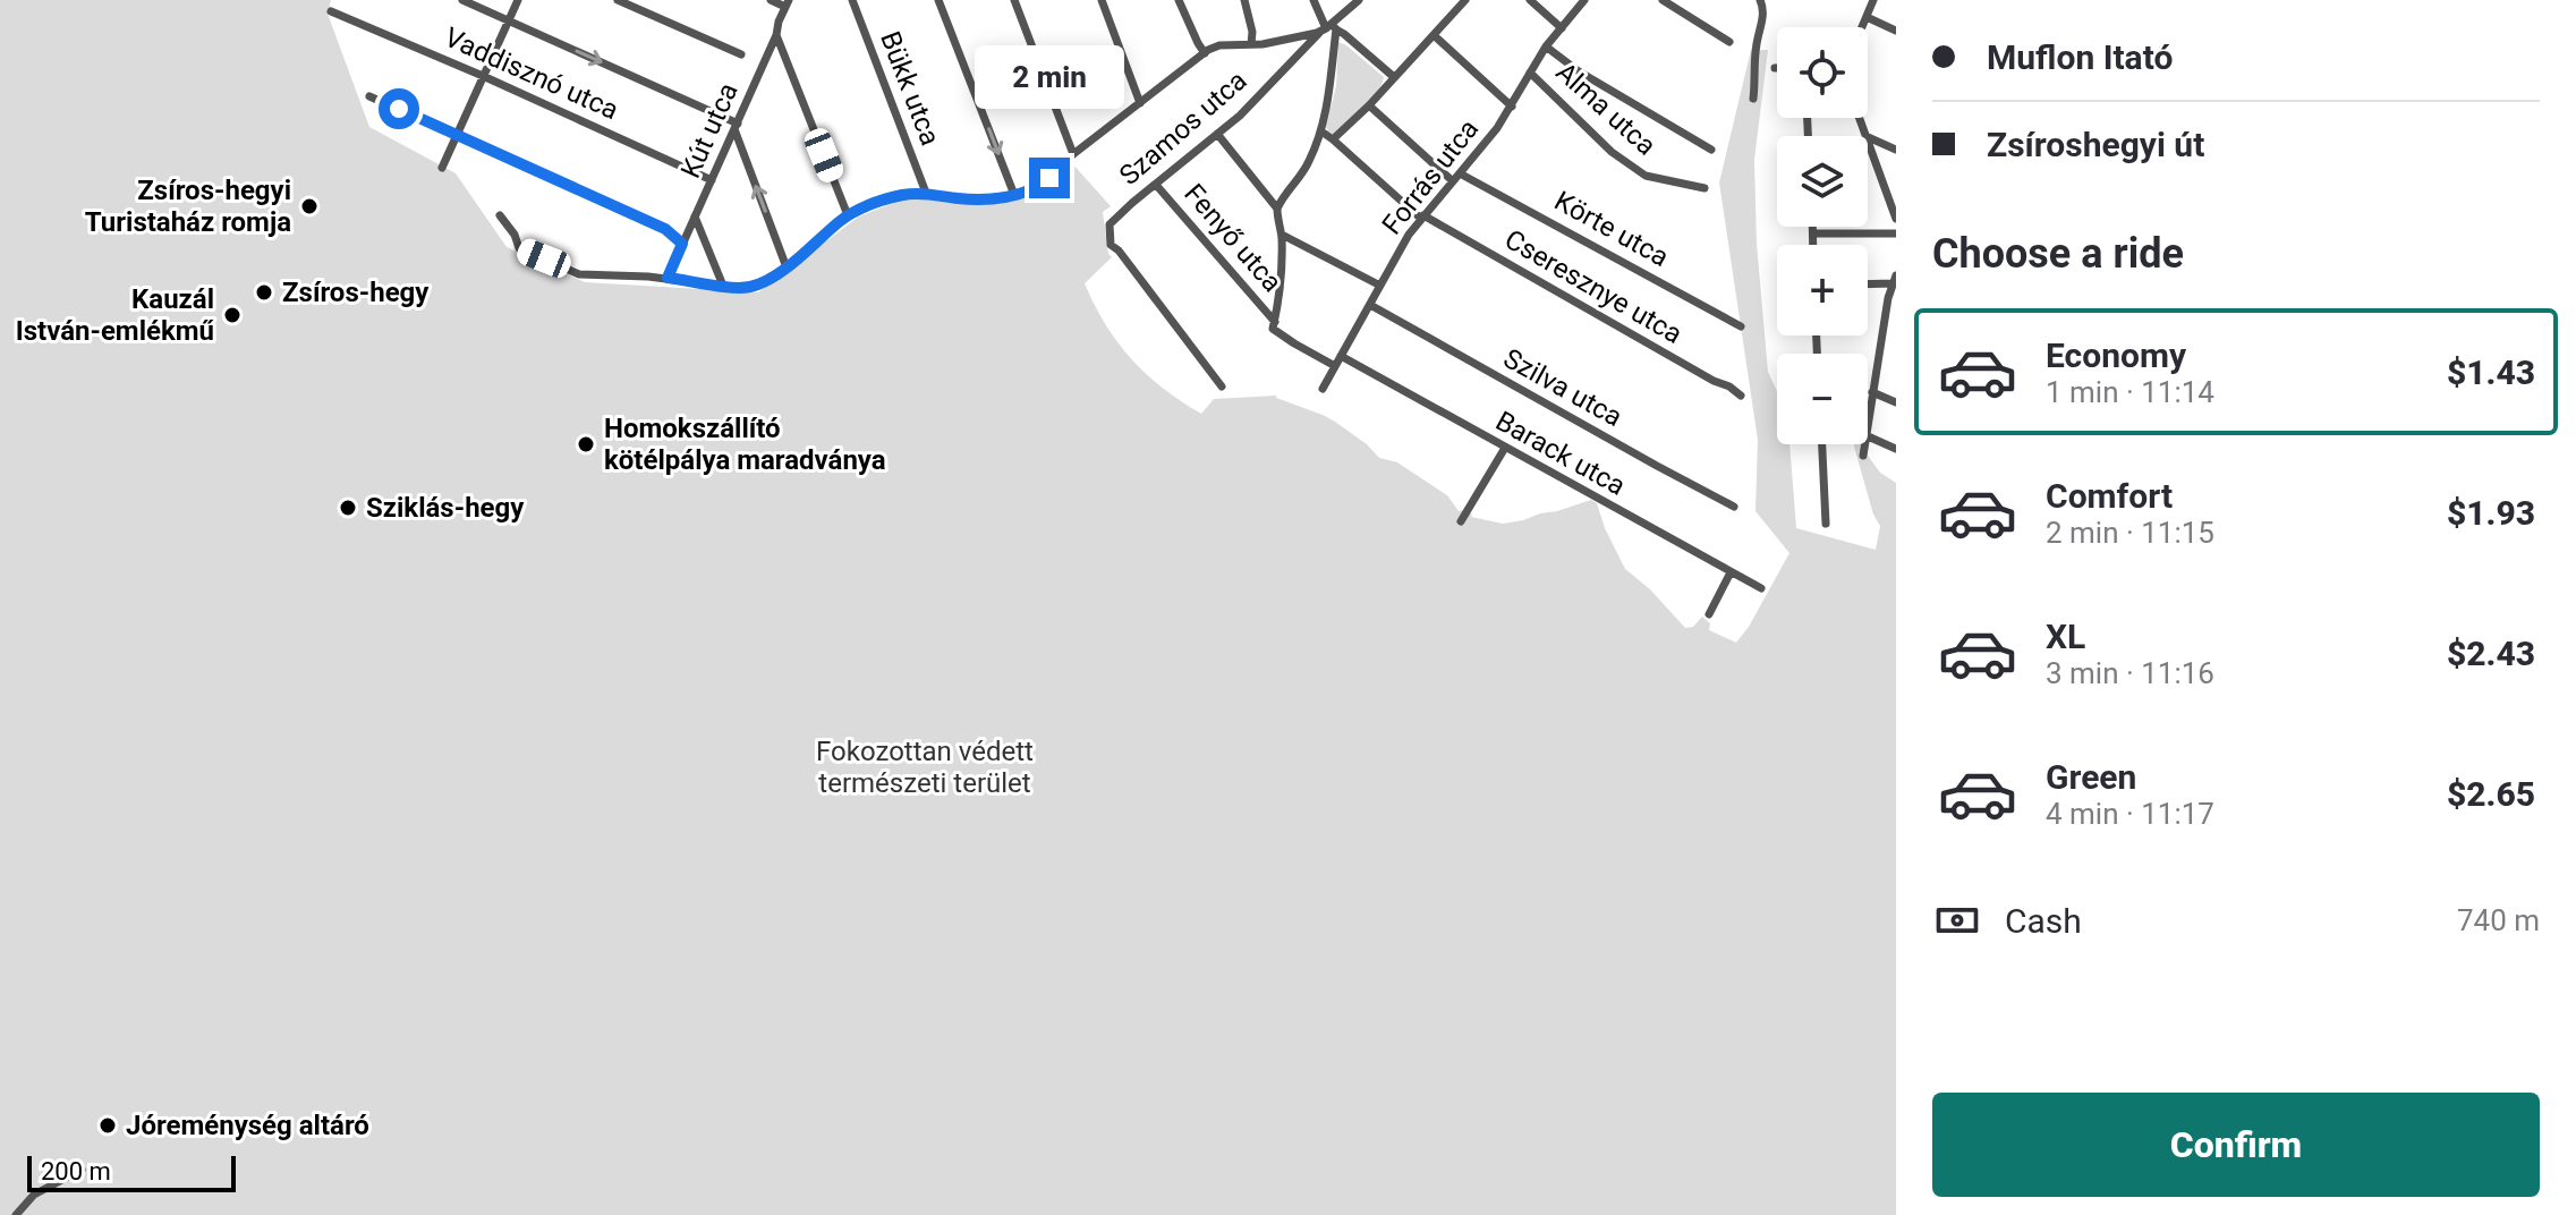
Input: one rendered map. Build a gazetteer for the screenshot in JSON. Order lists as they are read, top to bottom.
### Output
{
  "streets": {
    "street": [
      "Vaddisznó utca",
      "Bükk utca",
      "Alma utca",
      "Szamos utca",
      "Kút utca",
      "Forrás utca",
      "Körte utca",
      "Fenyő utca",
      "Cseresznye utca",
      "Szilva utca",
      "Barack utca"
    ]
  },
  "crossings": [
    ["Vaddisznó utca", "Kút utca"],
    ["Alma utca", "Forrás utca"],
    ["Szamos utca", "Fenyő utca"],
    ["Forrás utca", "Körte utca"],
    ["Forrás utca", "Cseresznye utca"],
    ["Forrás utca", "Szilva utca"],
    ["Forrás utca", "Barack utca"]
  ],
  "parks": ["Fokozottan védett természeti terület"],
  "places": [
    "Zsíros-hegyi Turistaház romja",
    "Zsíros-hegy",
    "Kauzál István-emlékmű",
    "Homokszállító kötélpálya maradványa",
    "Sziklás-hegy",
    "Jóreménység altáró"
  ],
  "scale_bar": "200 m",
  "page": {
    "banner": ["Muflon Itató", "Zsíroshegyi út"],
    "map_buttons": ["+", "−"],
    "bubble": "2 min",
    "heading": "Choose a ride",
    "list": [
      {
        "name": "Economy",
        "note": "1 min · 11:14",
        "value": "$1.43"
      },
      {
        "name": "Comfort",
        "note": "2 min · 11:15",
        "value": "$1.93"
      },
      {
        "name": "XL",
        "note": "3 min · 11:16",
        "value": "$2.43"
      },
      {
        "name": "Green",
        "note": "4 min · 11:17",
        "value": "$2.65"
      }
    ],
    "pay": ["Cash", "740 m"],
    "buttons": "Confirm",
    "scale": "200 m"
  }
}
